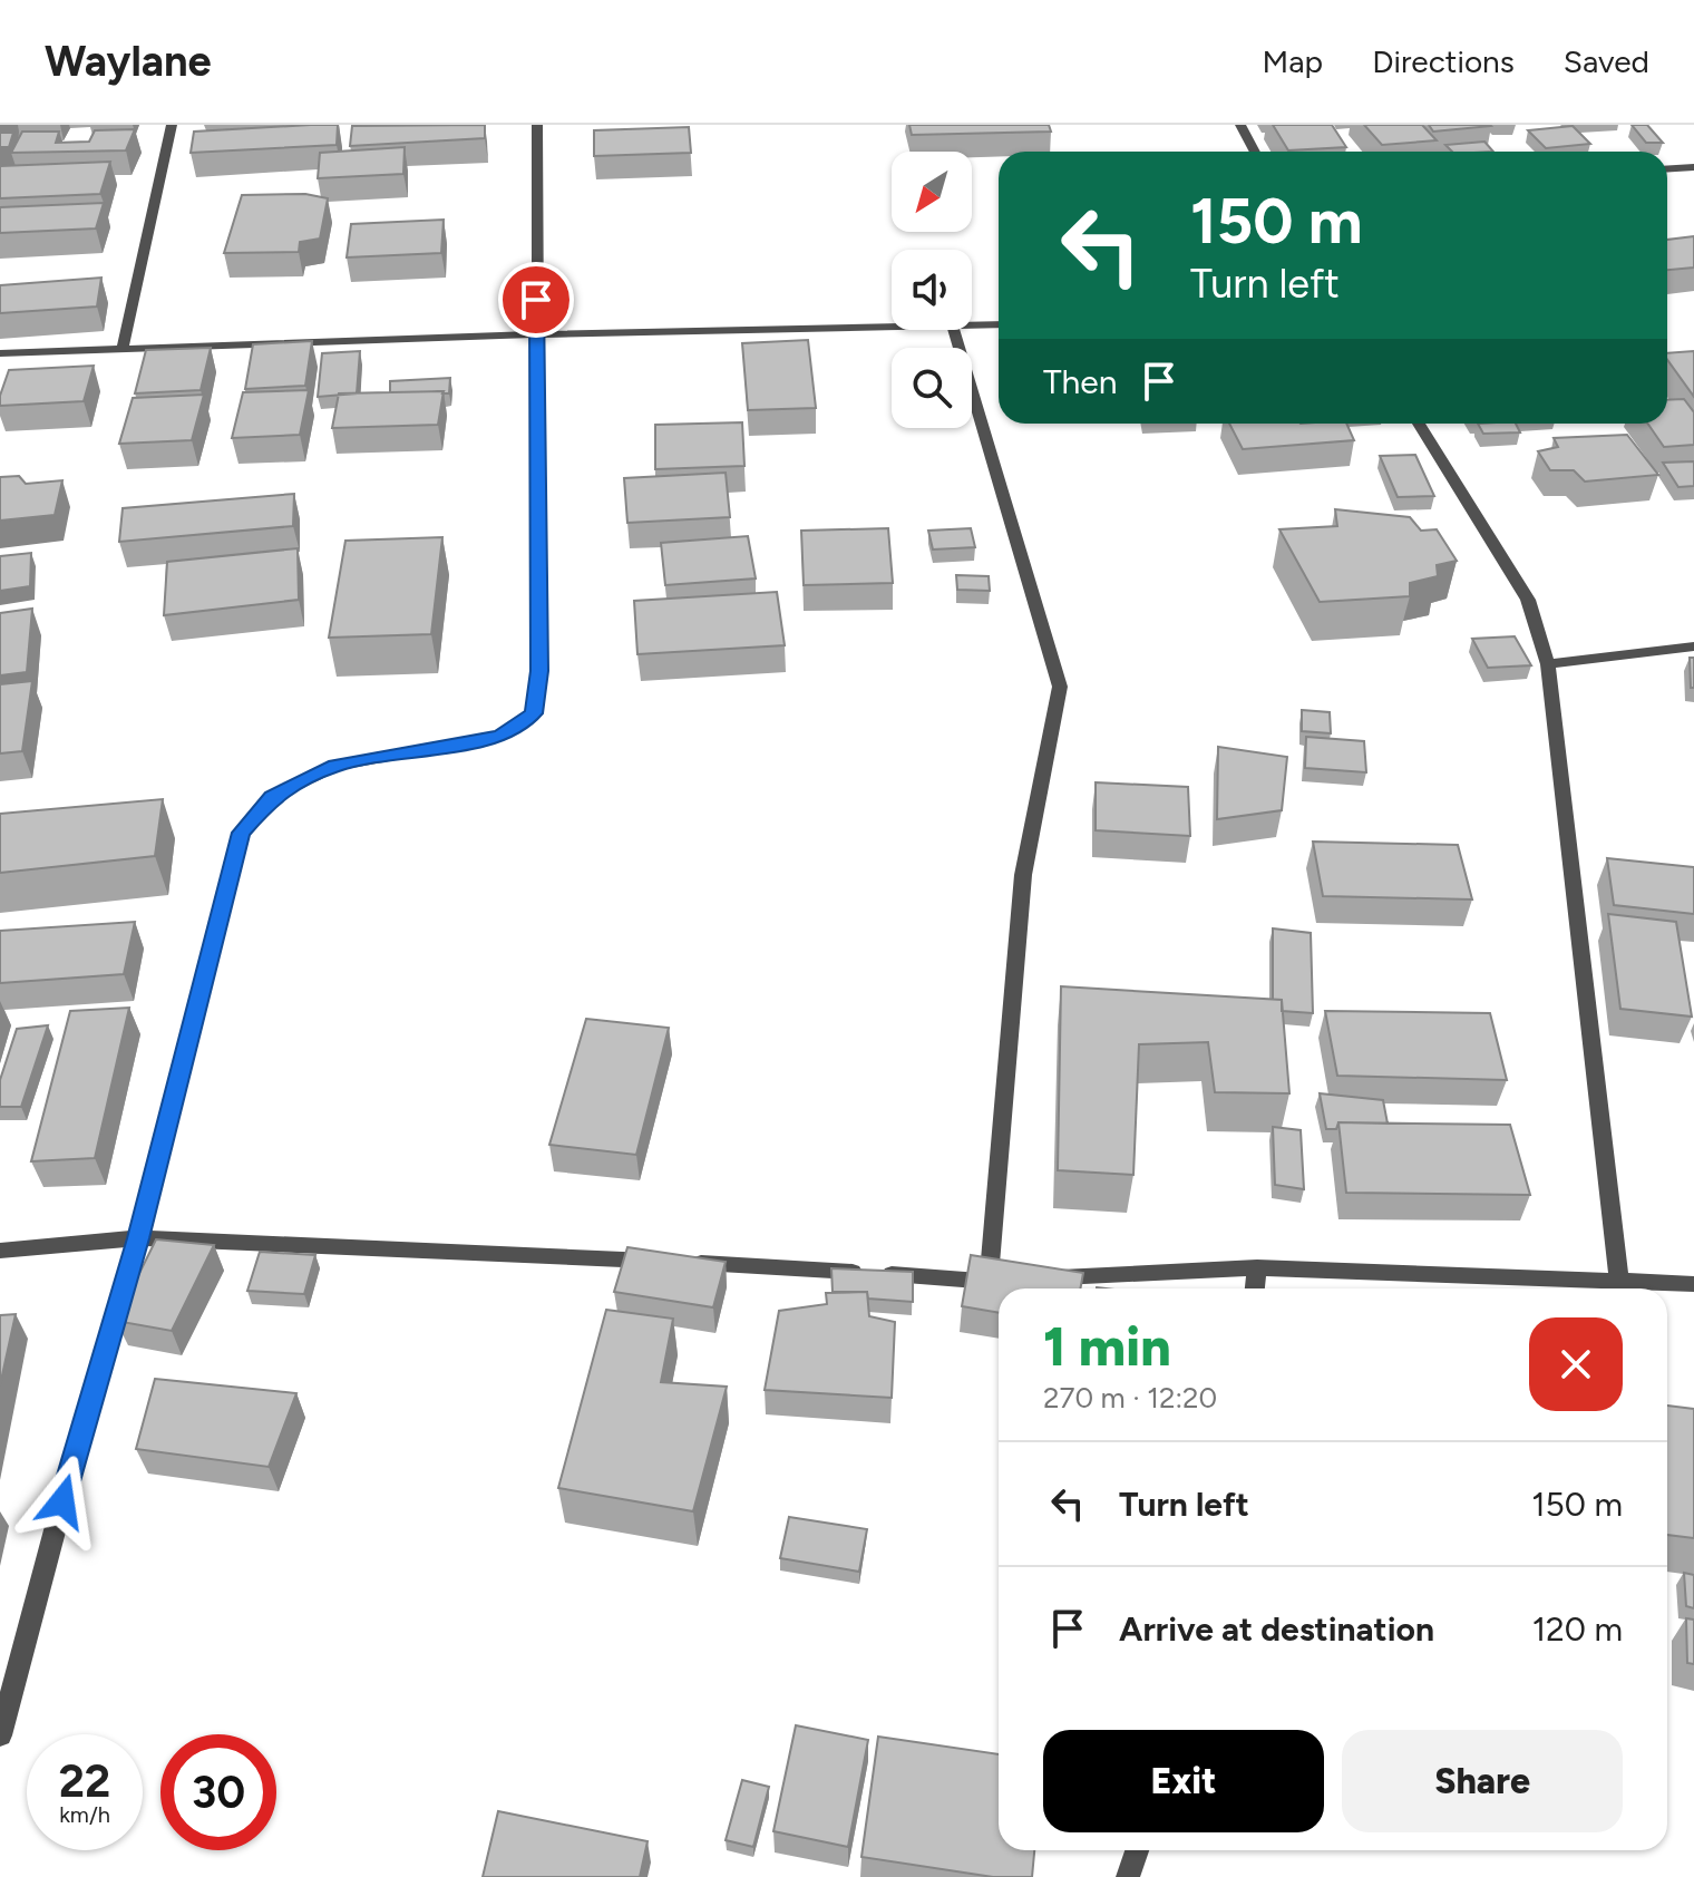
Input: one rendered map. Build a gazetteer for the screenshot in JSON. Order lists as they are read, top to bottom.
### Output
{
  "north": "bottom left",
  "page": {
    "header": "Waylane",
    "nav": ["Map", "Directions", "Saved"],
    "turn": ["150 m", "Turn left"],
    "then": "Then",
    "heading": ["1 min", "270 m · 12:20"],
    "list": [
      {
        "name": "Turn left",
        "value": "150 m"
      },
      {
        "name": "Arrive at destination",
        "value": "120 m"
      }
    ],
    "buttons": ["Exit", "Share"],
    "speed": "22 km/h",
    "limit": "30"
  }
}
